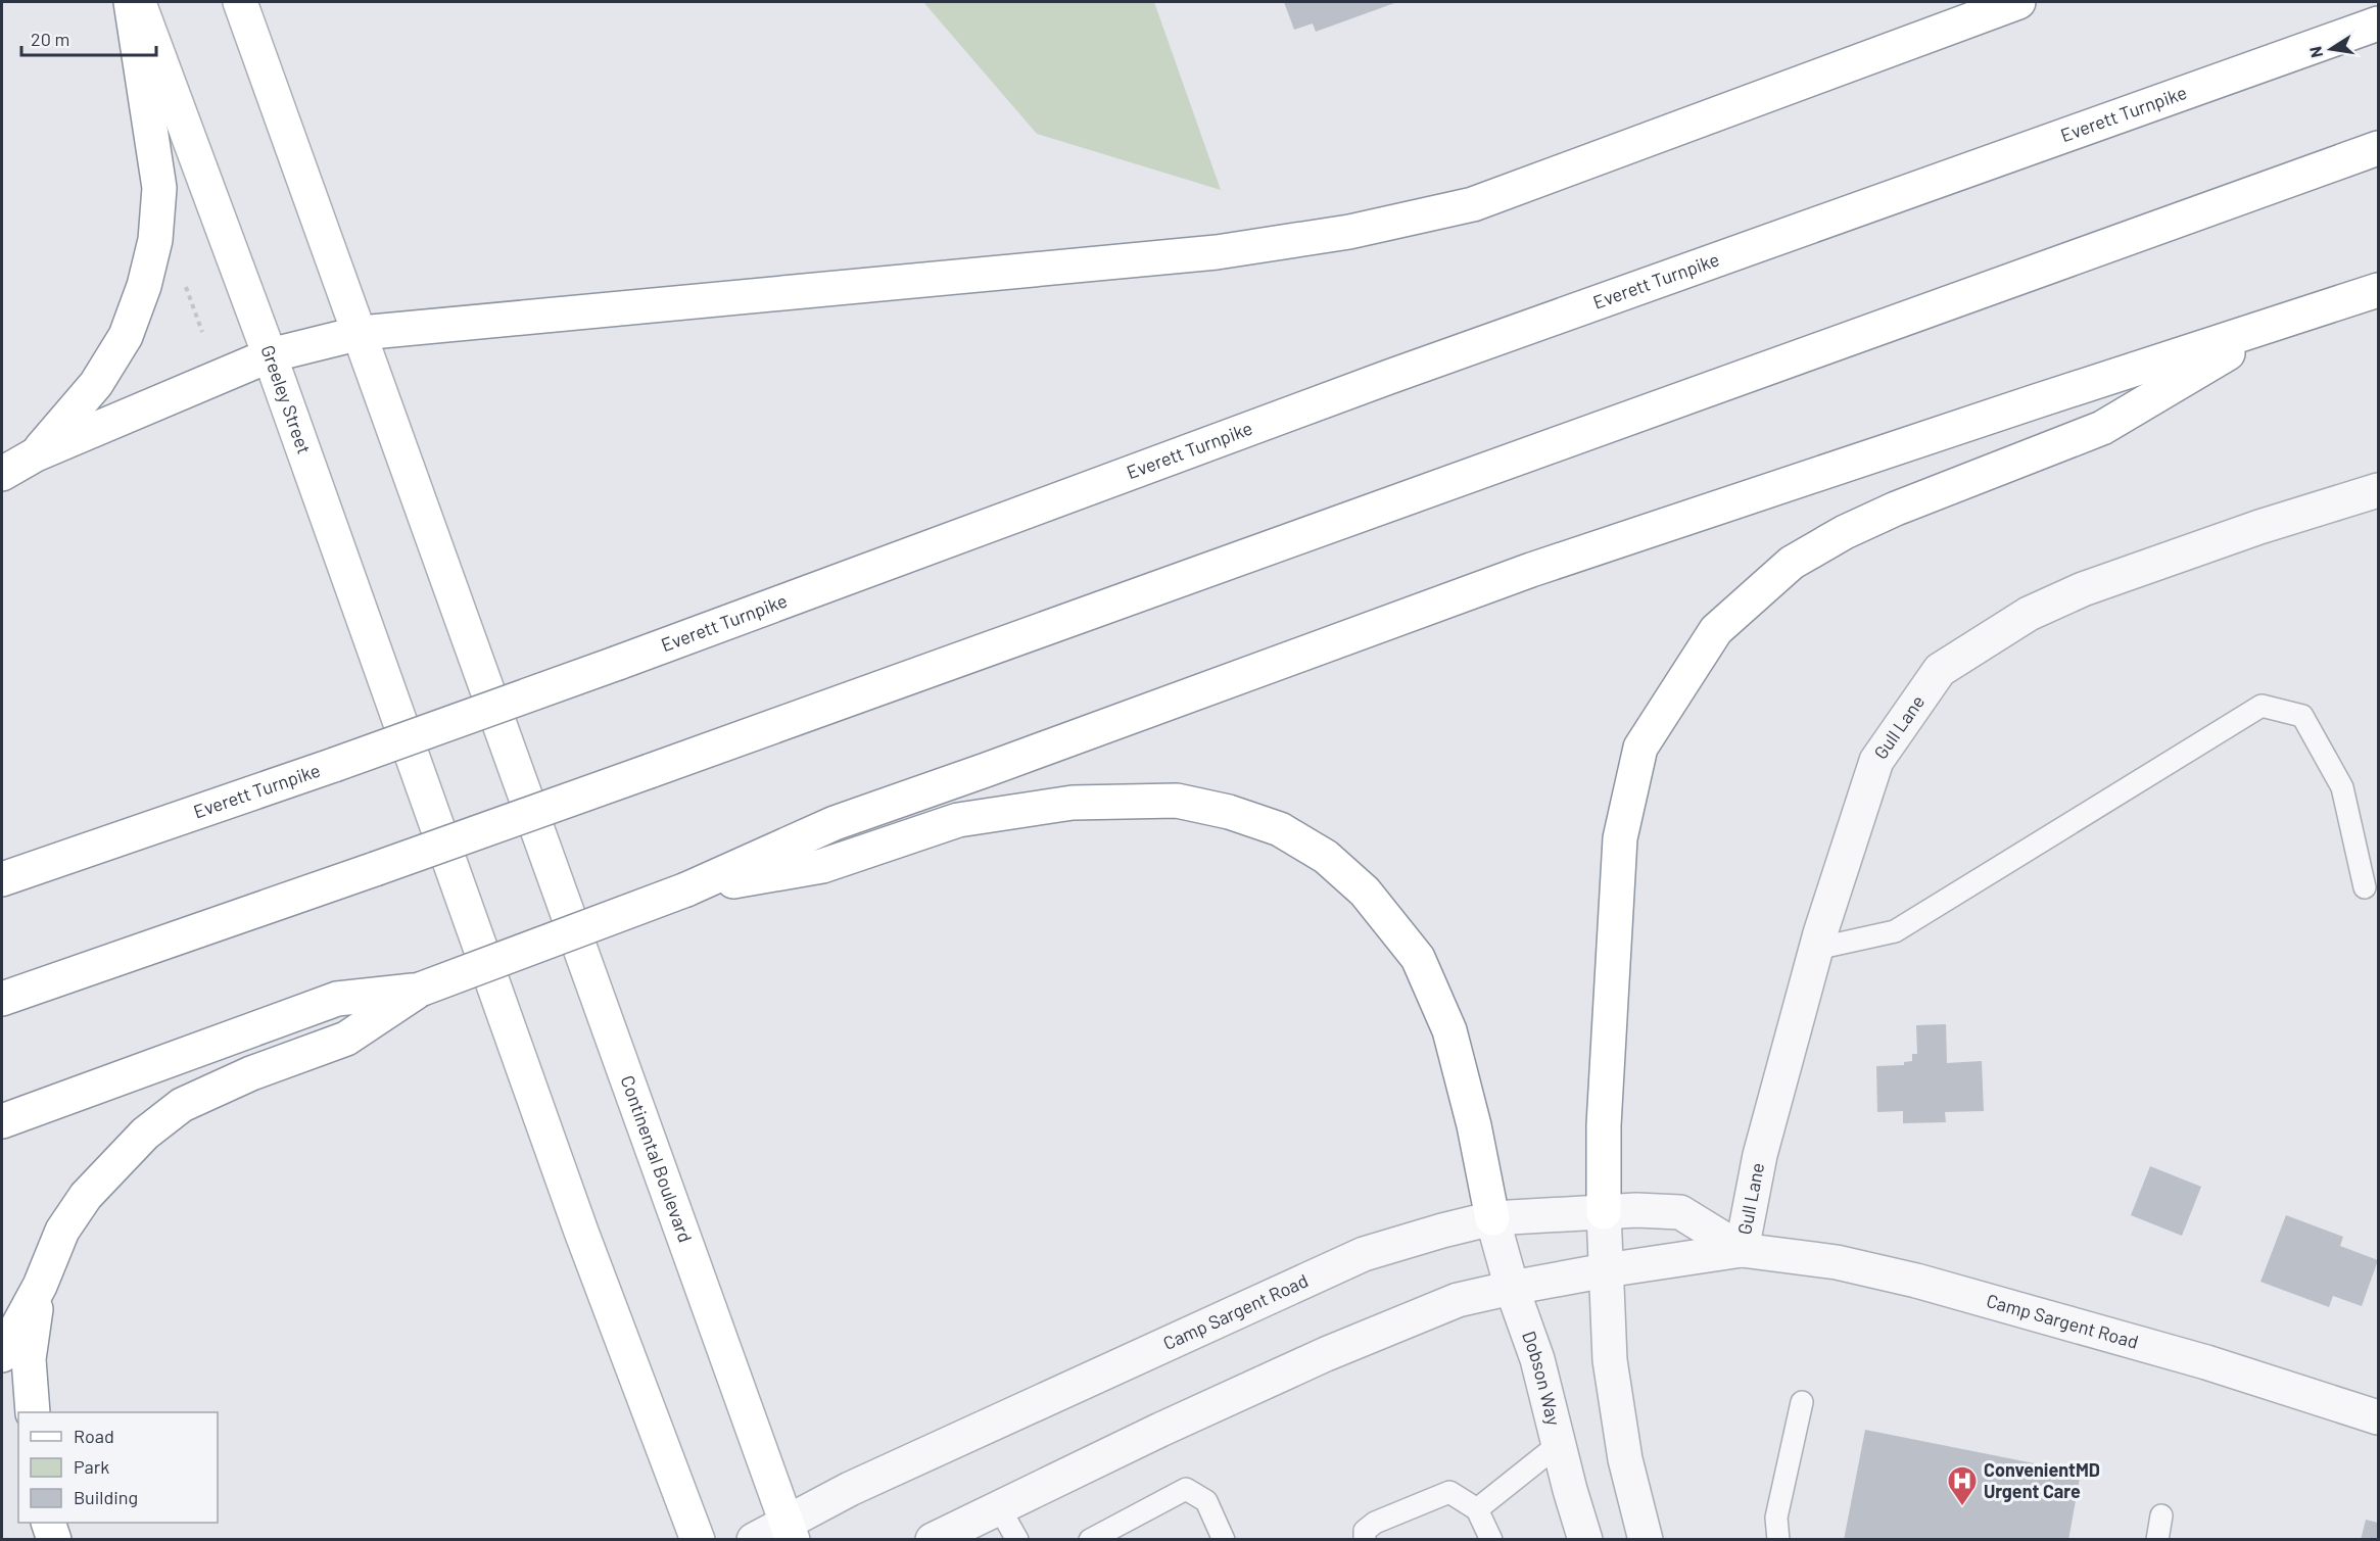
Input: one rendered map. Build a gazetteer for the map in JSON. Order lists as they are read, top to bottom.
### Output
{
  "streets": {
    "main road": ["Everett Turnpike", "Greeley Street", "Continental Boulevard"],
    "street": ["Gull Lane", "Camp Sargent Road", "Dobson Way"]
  },
  "crossings": [
    ["Gull Lane", "Camp Sargent Road"],
    ["Continental Boulevard", "Camp Sargent Road"],
    ["Camp Sargent Road", "Dobson Way"]
  ],
  "places": {
    "hospital": ["ConvenientMD Urgent Care"]
  },
  "legend": ["Road", "Park", "Building"],
  "scale_bar": "20 m",
  "north": "left"
}
